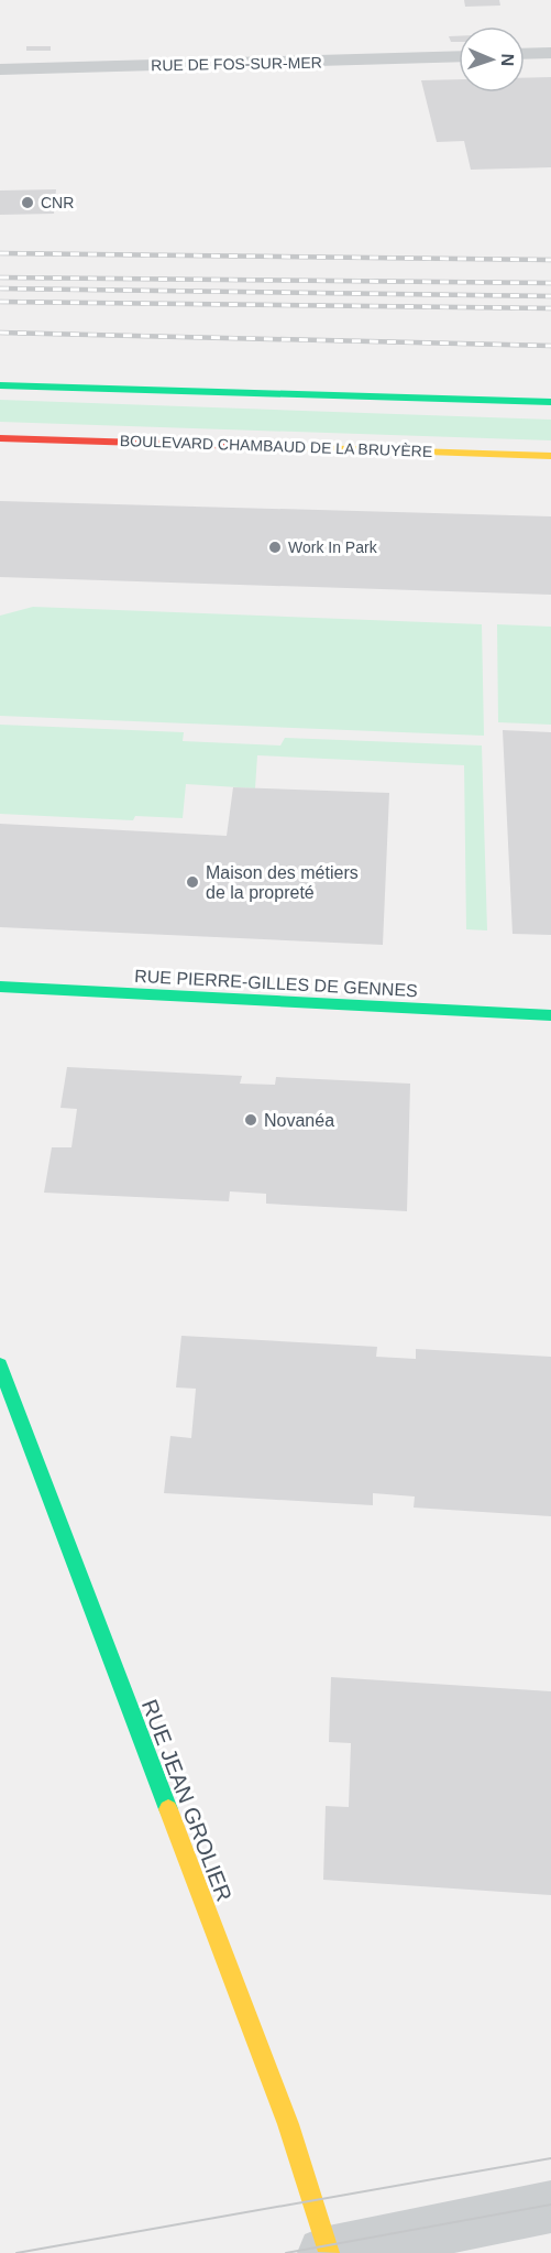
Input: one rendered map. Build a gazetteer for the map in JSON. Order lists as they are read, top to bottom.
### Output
{
  "streets": {
    "main road": ["BOULEVARD CHAMBAUD DE LA BRUYÈRE", "RUE PIERRE-GILLES DE GENNES", "RUE JEAN GROLIER"],
    "lane": ["RUE DE FOS-SUR-MER"]
  },
  "places": [
    "CNR",
    "Work In Park",
    "Maison des métiers de la propreté",
    "Novanéa"
  ],
  "north": "right"
}
